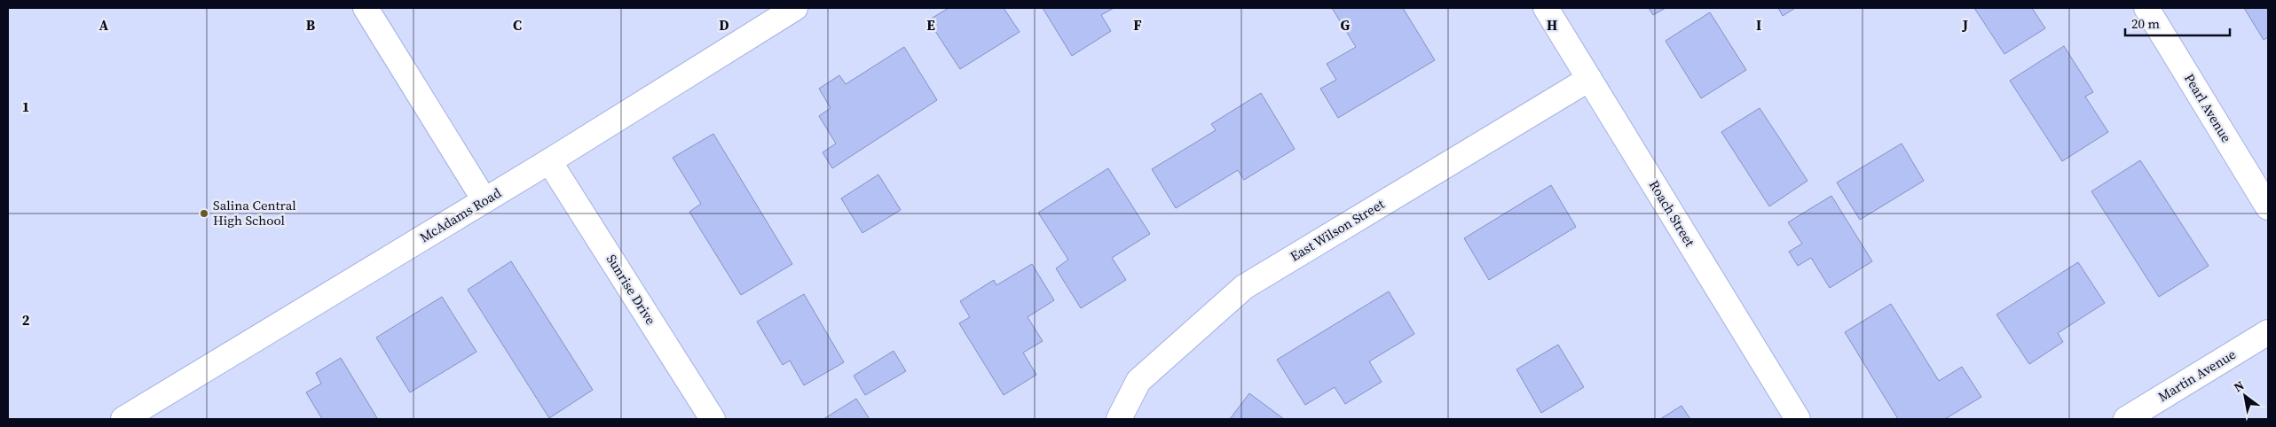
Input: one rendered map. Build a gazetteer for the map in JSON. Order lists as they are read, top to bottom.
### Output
{
  "streets": {
    "street": [
      "Pearl Avenue",
      "Roach Street",
      "McAdams Road",
      "East Wilson Street",
      "Sunrise Drive",
      "Martin Avenue"
    ]
  },
  "crossings": [
    ["Roach Street", "East Wilson Street"],
    ["McAdams Road", "Sunrise Drive"]
  ],
  "places": ["Salina Central High School"],
  "scale_bar": "20 m",
  "north": "top left",
  "grid": {
    "columns": [
      "A",
      "B",
      "C",
      "D",
      "E",
      "F",
      "G",
      "H",
      "I",
      "J"
    ],
    "rows": ["1", "2"]
  }
}
